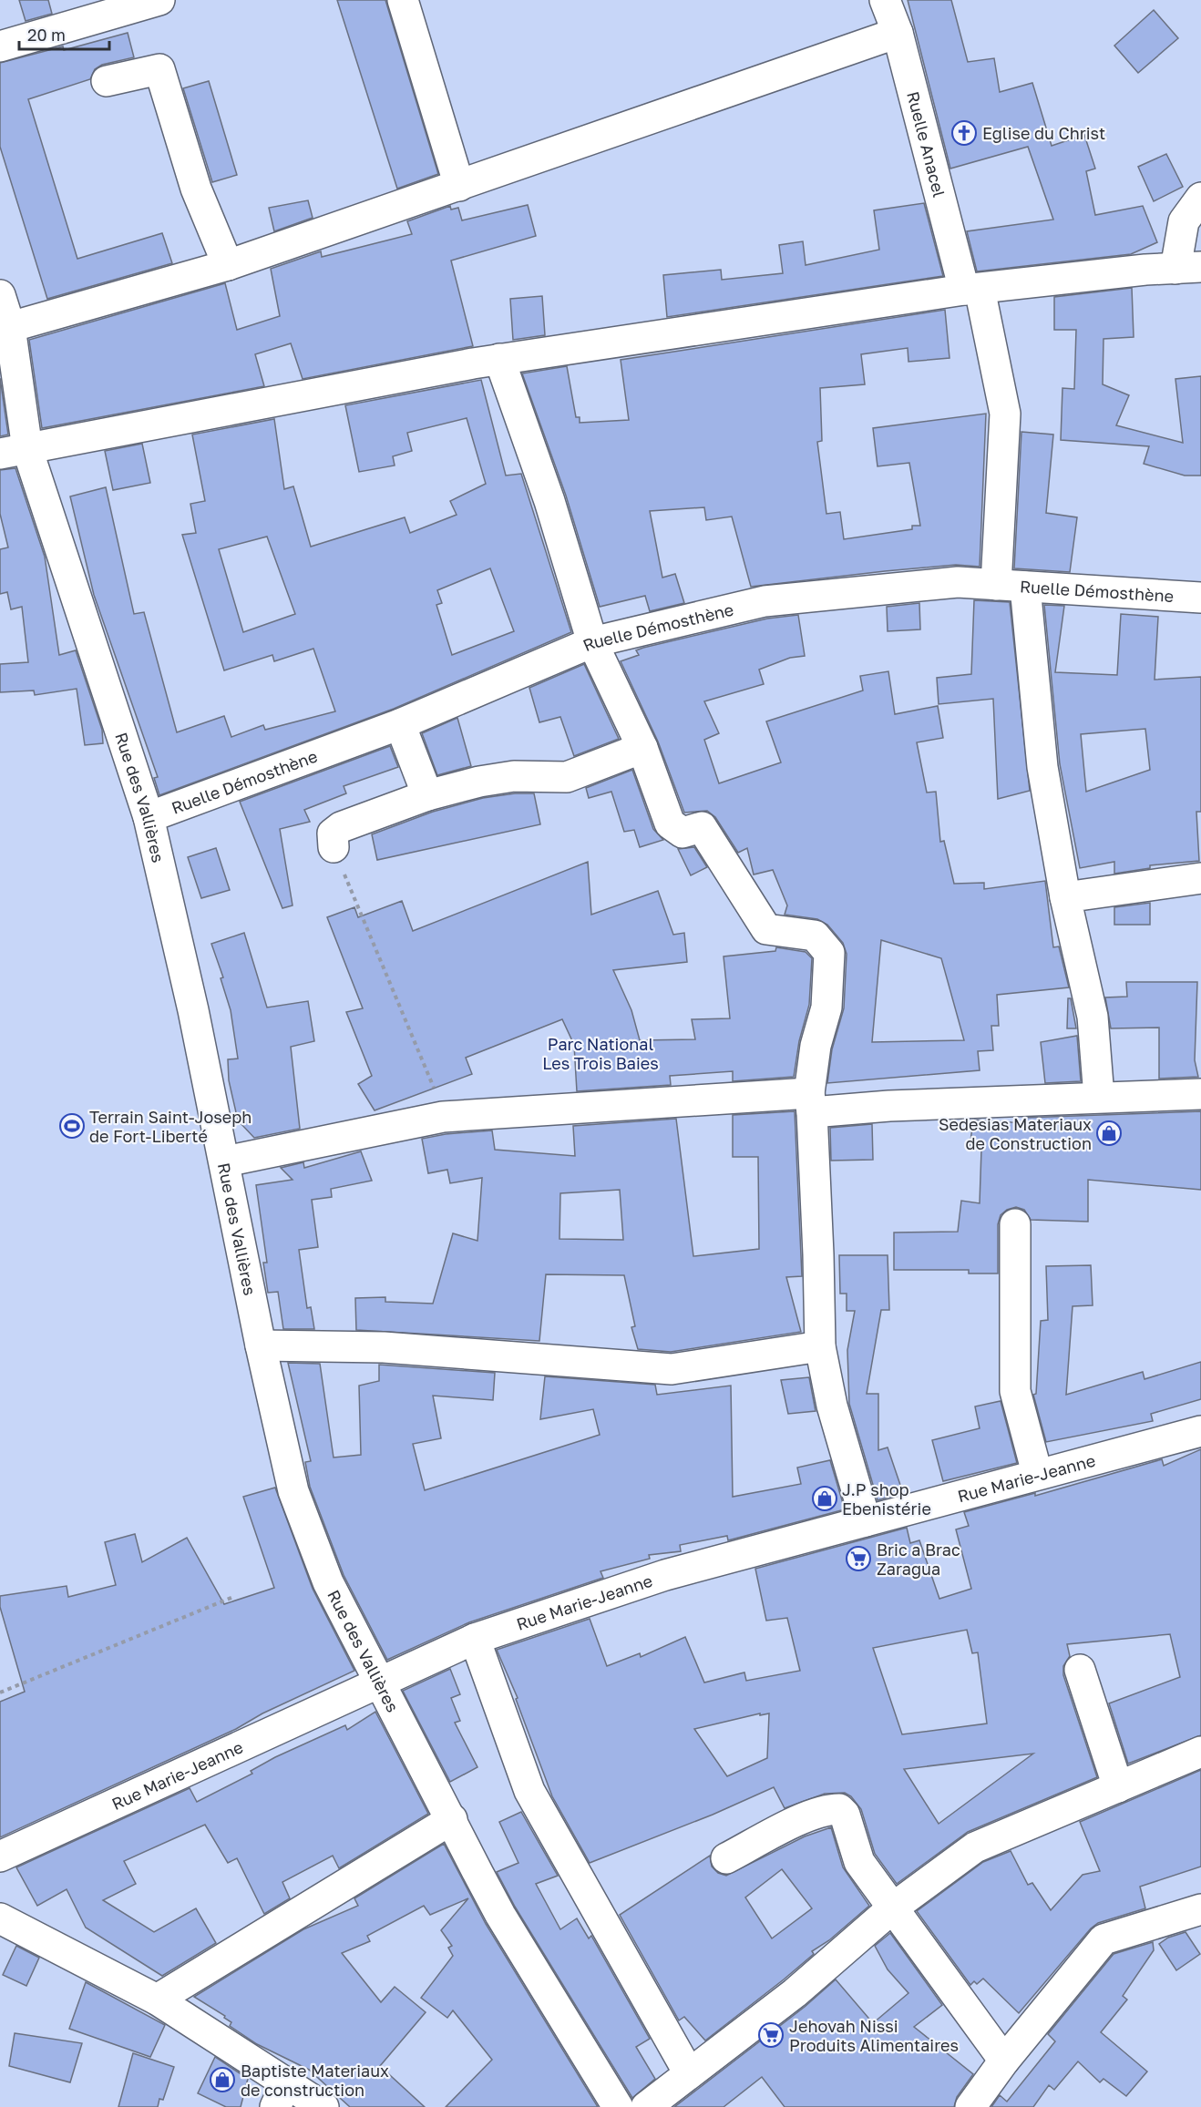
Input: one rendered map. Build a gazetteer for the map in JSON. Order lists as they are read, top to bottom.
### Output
{
  "streets": {
    "street": [
      "Ruelle Anacel",
      "Ruelle Démosthène",
      "Rue des Vallières",
      "Rue Marie-Jeanne"
    ]
  },
  "crossings": [
    ["Ruelle Anacel", "Ruelle Démosthène"],
    ["Ruelle Démosthène", "Rue des Vallières"],
    ["Rue des Vallières", "Rue Marie-Jeanne"]
  ],
  "parks": ["Parc National Les Trois Baies"],
  "places": {
    "church": ["Eglise du Christ"],
    "sports": ["Terrain Saint-Joseph de Fort-Liberté"],
    "shop": ["Sedesias Materiaux de Construction", "J.P shop Ebenistérie", "Baptiste Materiaux de construction"],
    "supermarket": ["Bric a Brac Zaragua", "Jehovah Nissi Produits Alimentaires"]
  },
  "scale_bar": "20 m"
}
